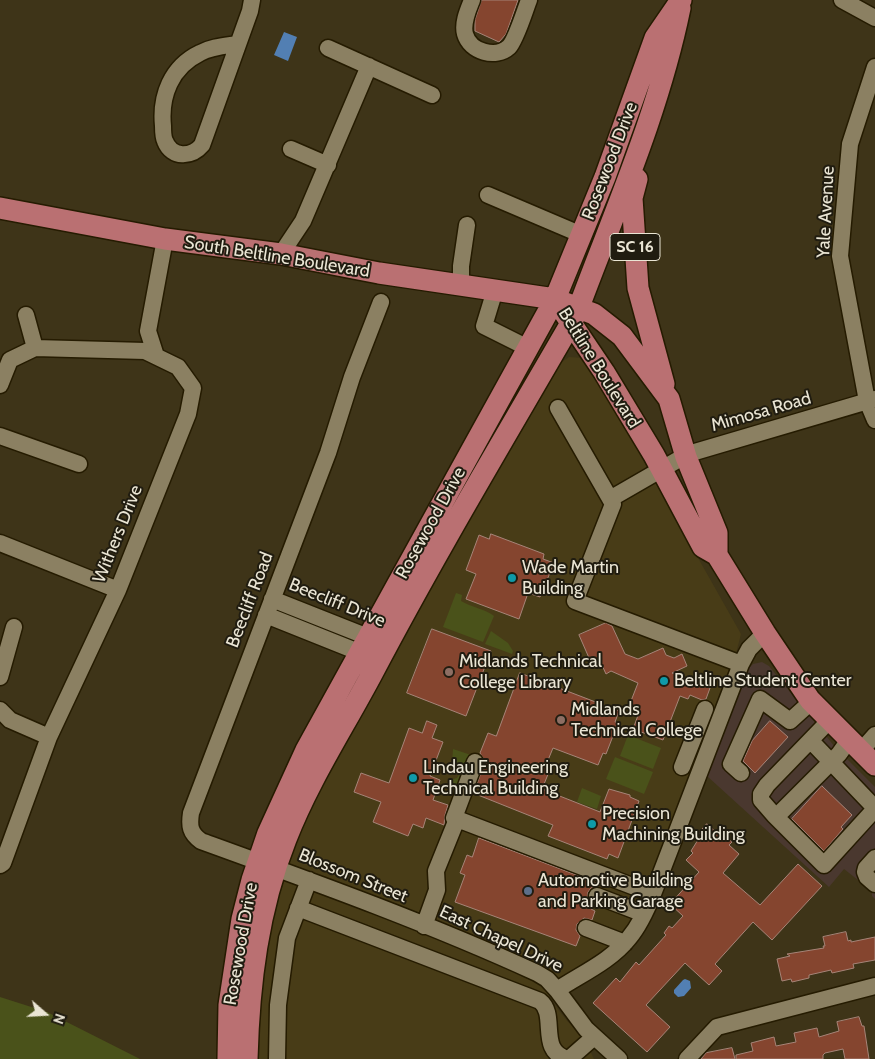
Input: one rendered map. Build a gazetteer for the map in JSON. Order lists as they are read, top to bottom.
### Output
{
  "streets": {
    "main road": [
      "Rosewood Drive",
      "SC 16",
      "South Beltline Boulevard",
      "Beltline Boulevard"
    ],
    "street": [
      "Yale Avenue",
      "Mimosa Road",
      "Withers Drive",
      "Beecliff Road",
      "Beecliff Drive",
      "Blossom Street",
      "East Chapel Drive"
    ]
  },
  "crossings": [
    ["Rosewood Drive", "SC 16"],
    ["Rosewood Drive", "South Beltline Boulevard"],
    ["Rosewood Drive", "Beltline Boulevard"],
    ["Rosewood Drive", "Beecliff Road"],
    ["Rosewood Drive", "Beecliff Drive"],
    ["Rosewood Drive", "Blossom Street"],
    ["Yale Avenue", "Mimosa Road"],
    ["SC 16", "Beltline Boulevard"],
    ["South Beltline Boulevard", "Beltline Boulevard"],
    ["Beltline Boulevard", "Mimosa Road"],
    ["Beltline Boulevard", "East Chapel Drive"],
    ["Beecliff Road", "Beecliff Drive"],
    ["Beecliff Road", "Blossom Street"],
    ["Blossom Street", "East Chapel Drive"]
  ],
  "places": [
    "Wade Martin Building",
    "Midlands Technical College Library",
    "Beltline Student Center",
    "Midlands Technical College",
    "Lindau Engineering Technical Building",
    "Precision Machining Building",
    "Automotive Building and Parking Garage"
  ],
  "north": "right"
}
